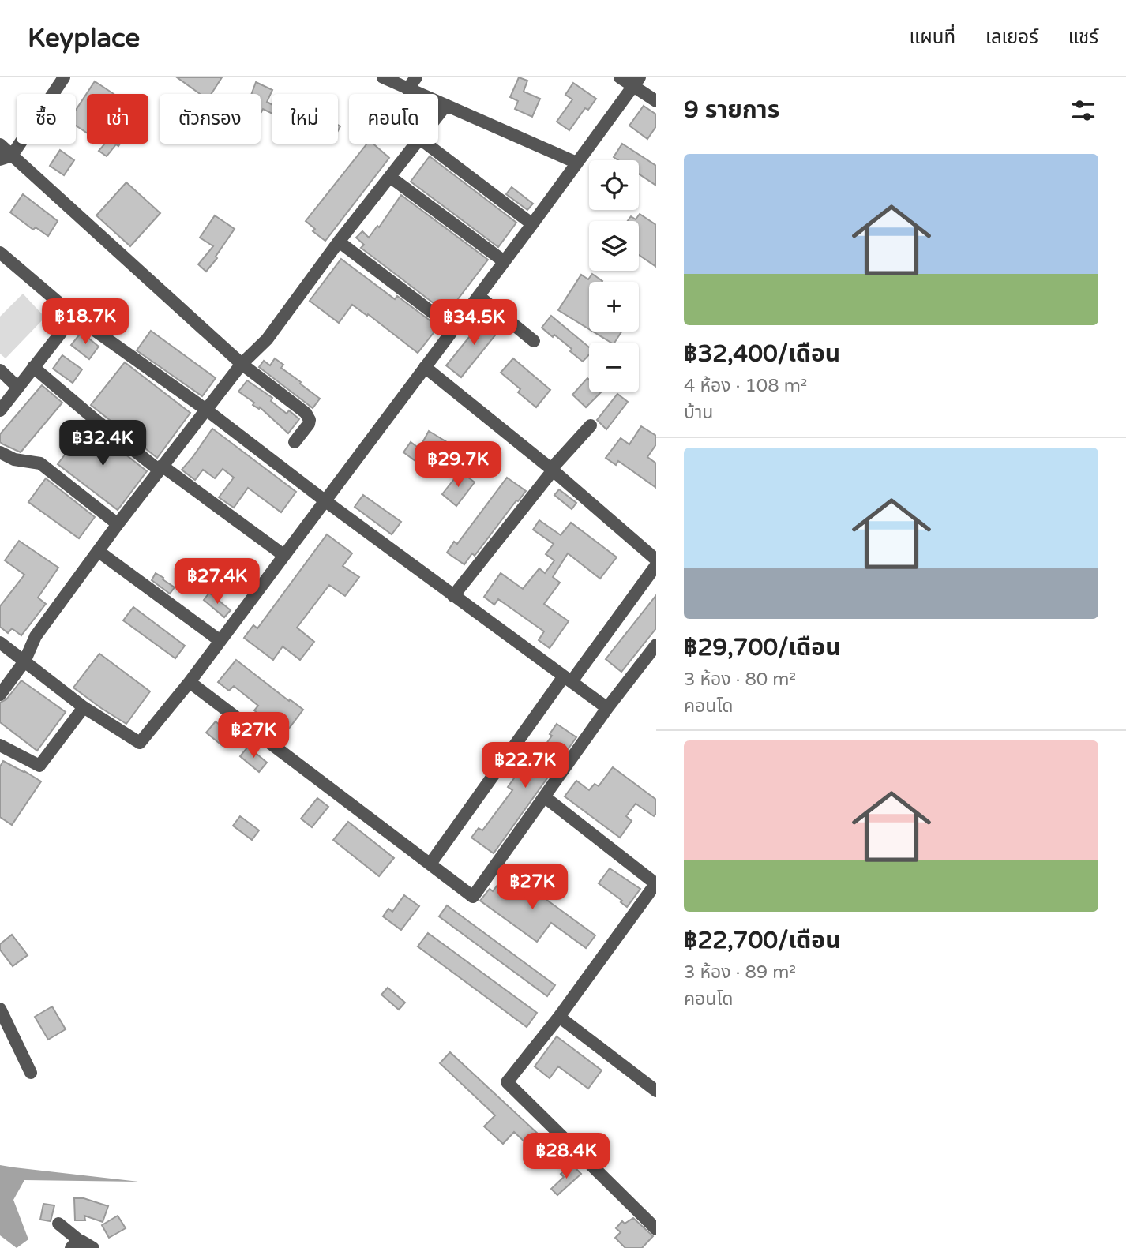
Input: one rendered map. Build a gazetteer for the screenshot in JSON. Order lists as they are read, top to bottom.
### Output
{
  "page": {
    "header": "Keyplace",
    "nav": ["แผนที่", "เลเยอร์", "แชร์"],
    "heading": "9 รายการ",
    "chip": [
      "ซื้อ",
      "เช่า",
      "ตัวกรอง",
      "ใหม่",
      "คอนโด"
    ],
    "list": [
      {
        "name": "฿32,400/เดือน",
        "note": "4 ห้อง · 108 m² · บ้าน"
      },
      {
        "name": "฿29,700/เดือน",
        "note": "3 ห้อง · 80 m² · คอนโด"
      },
      {
        "name": "฿22,700/เดือน",
        "note": "3 ห้อง · 89 m² · คอนโด"
      }
    ],
    "map_buttons": ["+", "−"],
    "price": [
      "฿18.7K",
      "฿34.5K",
      "฿32.4K",
      "฿29.7K",
      "฿27.4K",
      "฿27K",
      "฿22.7K",
      "฿27K",
      "฿28.4K"
    ]
  }
}
